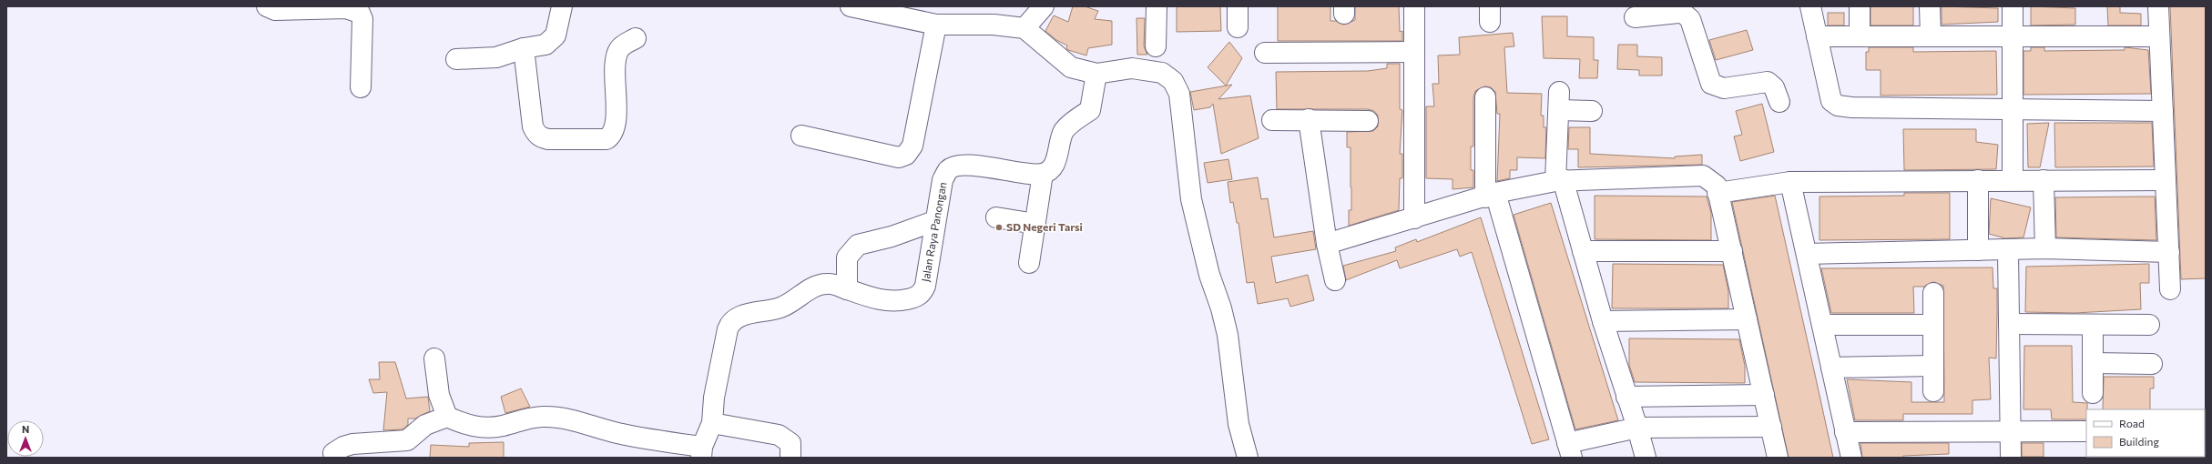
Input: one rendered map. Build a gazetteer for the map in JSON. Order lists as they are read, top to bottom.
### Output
{
  "streets": {
    "street": ["Jalan Raya Panongan"]
  },
  "places": ["SD Negeri Tarsi"],
  "legend": ["Road", "Building"],
  "north": "top"
}
